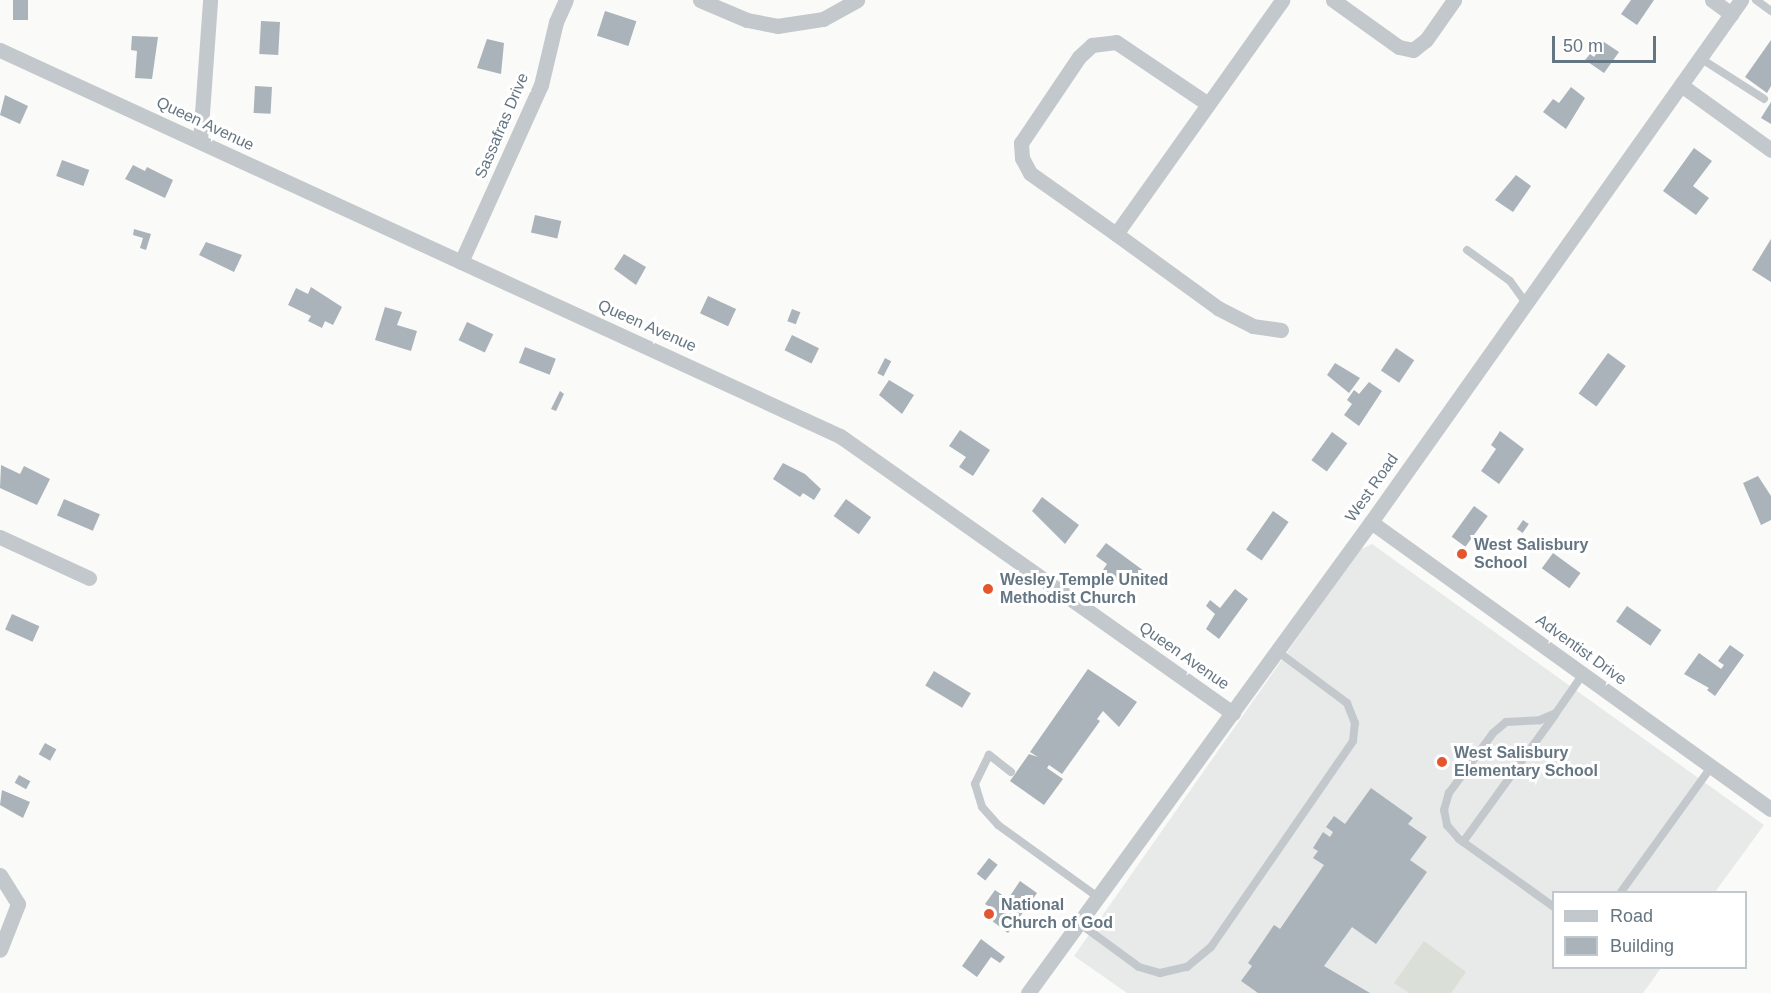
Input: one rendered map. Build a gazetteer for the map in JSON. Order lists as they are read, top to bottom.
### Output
{
  "streets": {
    "street": [
      "Queen Avenue",
      "Sassafras Drive",
      "West Road",
      "Adventist Drive"
    ]
  },
  "crossings": [
    ["Queen Avenue", "Sassafras Drive"],
    ["Queen Avenue", "West Road"],
    ["West Road", "Adventist Drive"]
  ],
  "places": [
    "West Salisbury School",
    "Wesley Temple United Methodist Church",
    "West Salisbury Elementary School",
    "National Church of God"
  ],
  "legend": ["Road", "Building"],
  "scale_bar": "50 m"
}
